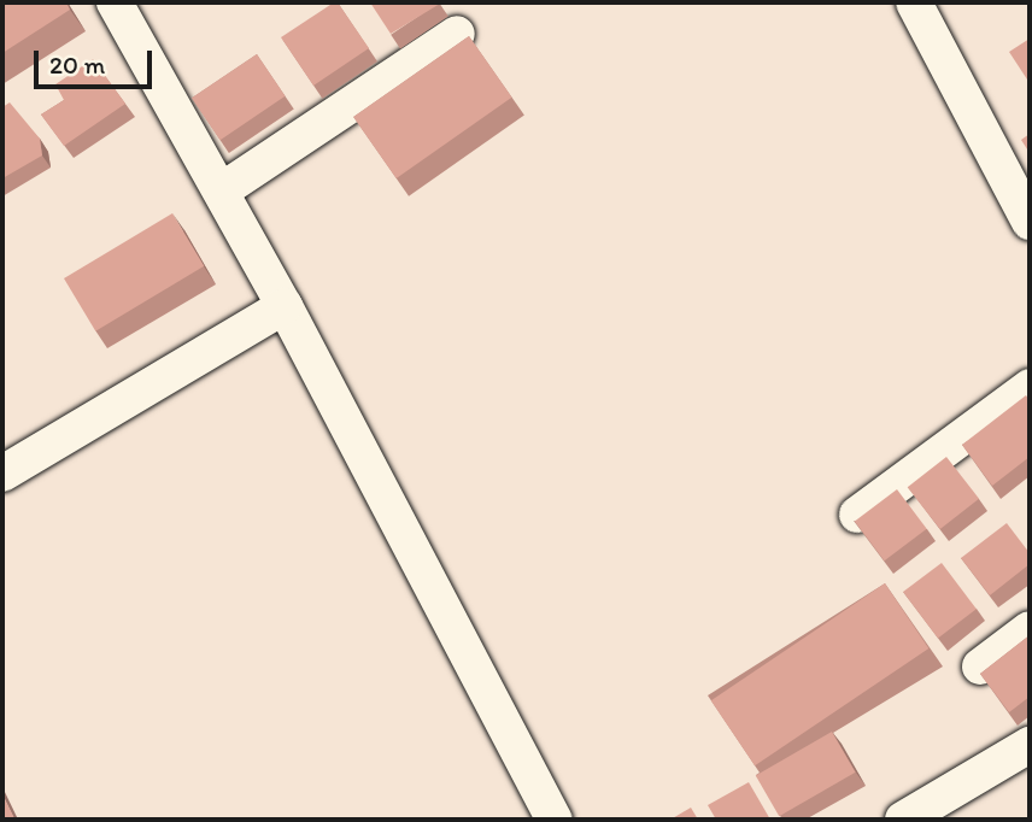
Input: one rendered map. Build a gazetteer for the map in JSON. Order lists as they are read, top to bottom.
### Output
{
  "scale_bar": "20 m"
}
